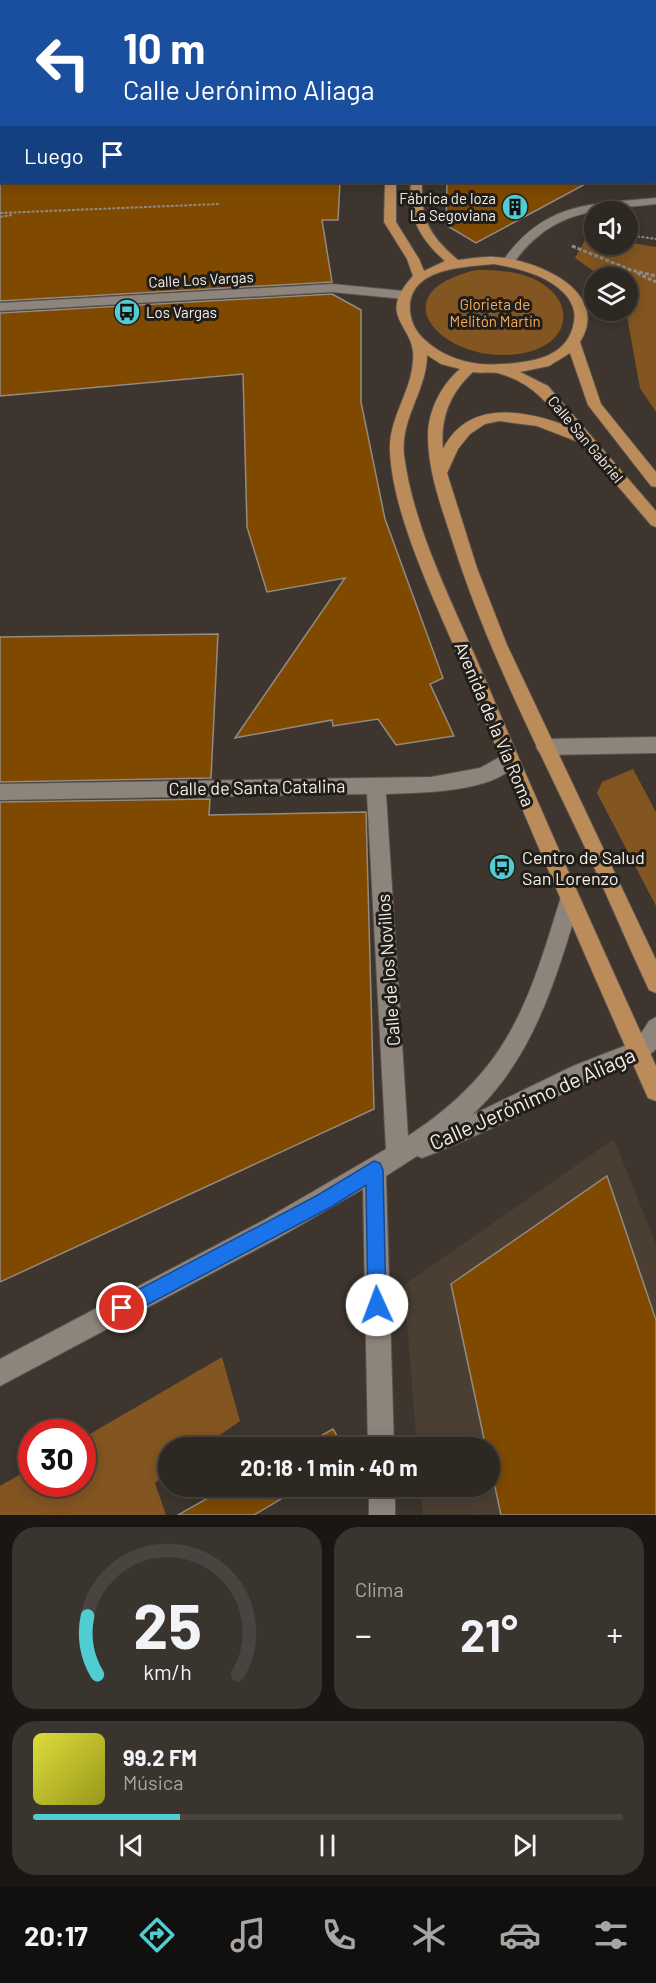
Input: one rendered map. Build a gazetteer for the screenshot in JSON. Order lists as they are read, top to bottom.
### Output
{
  "streets": {
    "main road": ["Calle San Gabriel", "Avenida de la Vía Roma"],
    "street": [
      "Calle Los Vargas",
      "Calle de Santa Catalina",
      "Calle de los Novillos",
      "Calle Jerónimo de Aliaga"
    ]
  },
  "crossings": [
    ["Calle Los Vargas", "Calle San Gabriel"],
    ["Calle Los Vargas", "Avenida de la Vía Roma"],
    ["Calle San Gabriel", "Avenida de la Vía Roma"],
    ["Avenida de la Vía Roma", "Calle de Santa Catalina"],
    ["Avenida de la Vía Roma", "Calle Jerónimo de Aliaga"],
    ["Calle de Santa Catalina", "Calle de los Novillos"],
    ["Calle de los Novillos", "Calle Jerónimo de Aliaga"]
  ],
  "parks": ["Glorieta de Melitón Martín"],
  "places": {
    "building": ["Fábrica de loza La Segoviana"],
    "bus stop": ["Los Vargas", "Centro de Salud San Lorenzo"]
  },
  "page": {
    "turn": ["10 m", "Calle Jerónimo Aliaga"],
    "then": "Luego",
    "limit": "30",
    "trip": "20:18 · 1 min · 40 m",
    "tile": "Clima",
    "heat": ["−", "21°", "+"],
    "song": ["99.2 FM", "Música"],
    "tabs": "20:17",
    "gauge": ["25", "km/h"]
  }
}
